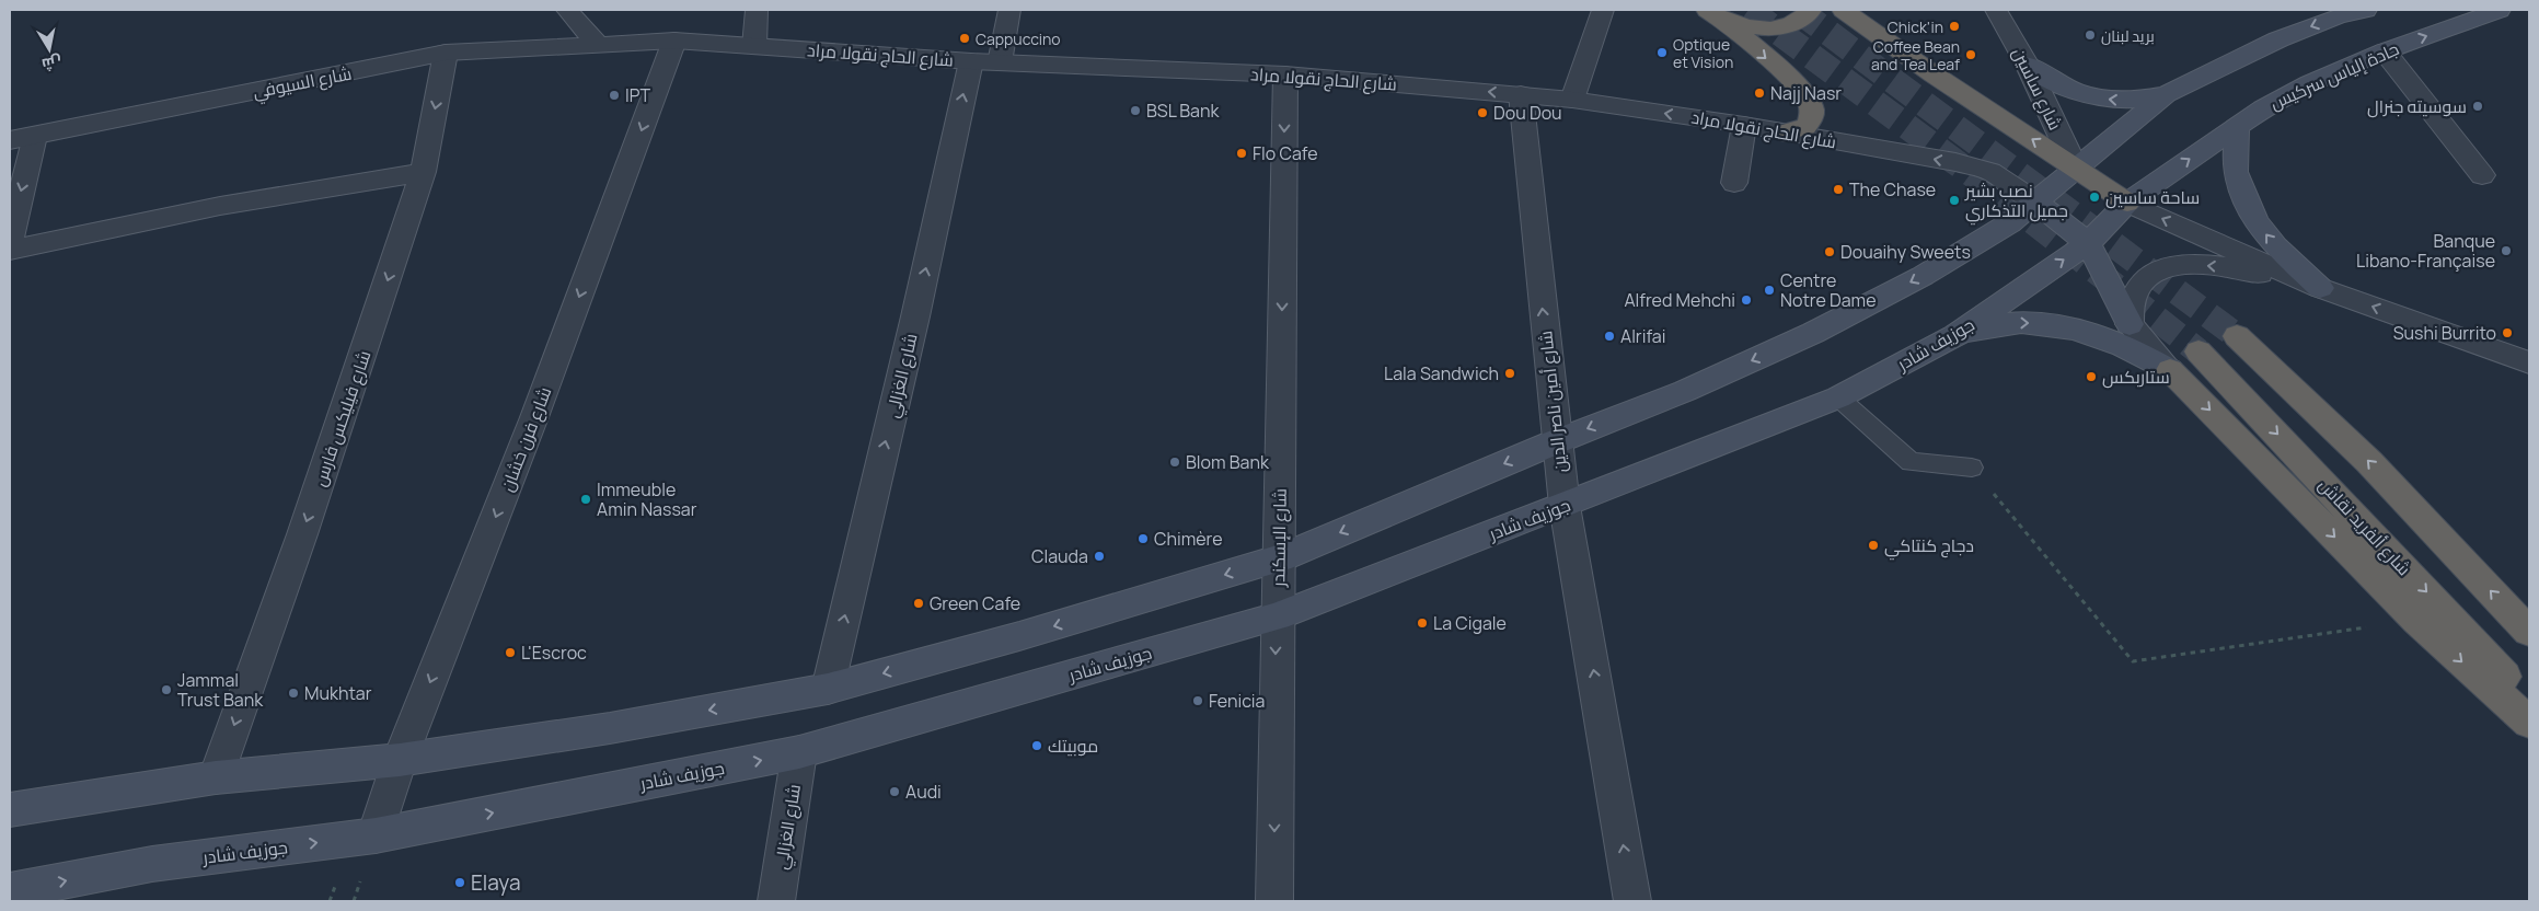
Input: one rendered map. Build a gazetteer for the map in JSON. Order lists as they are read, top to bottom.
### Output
{
  "streets": {
    "highway": ["شارع ألفريد نقاش"],
    "main road": ["جادة إلياس سركيس", "جوزيف شادر"],
    "street": [
      "شارع الحاج نقولا مراد",
      "شارع السيوفي",
      "شارع ساسين",
      "شارع الغزالي",
      "شارع أمين ناصر الدين",
      "شارع فيليكس فارس",
      "شارع فرن خشان",
      "شارع الإسكندر"
    ]
  },
  "crossings": [
    ["شارع الحاج نقولا مراد", "شارع السيوفي"],
    ["شارع الحاج نقولا مراد", "شارع الغزالي"],
    ["شارع الحاج نقولا مراد", "شارع أمين ناصر الدين"],
    ["شارع الحاج نقولا مراد", "شارع فرن خشان"],
    ["شارع الحاج نقولا مراد", "شارع الإسكندر"],
    ["جادة إلياس سركيس", "جوزيف شادر"],
    ["شارع السيوفي", "شارع فيليكس فارس"],
    ["جوزيف شادر", "شارع الغزالي"],
    ["جوزيف شادر", "شارع أمين ناصر الدين"],
    ["جوزيف شادر", "شارع فرن خشان"],
    ["جوزيف شادر", "شارع الإسكندر"]
  ],
  "one_way": [
    "شارع الحاج نقولا مراد",
    "شارع الغزالي",
    "شارع أمين ناصر الدين",
    "شارع فيليكس فارس",
    "شارع فرن خشان",
    "شارع الإسكندر"
  ],
  "places": [
    "Chick'in",
    "بريد لبنان",
    "Cappuccino",
    "Optique et Vision",
    "Coffee Bean and Tea Leaf",
    "Najj Nasr",
    "IPT",
    "سوسيته جنرال",
    "BSL Bank",
    "Dou Dou",
    "Flo Cafe",
    "The Chase",
    "ساحة ساسين",
    "نصب بشير جميل التذكاري",
    "Banque Libano-Française",
    "Douaihy Sweets",
    "Centre Notre Dame",
    "Alfred Mehchi",
    "Sushi Burrito",
    "Alrifai",
    "Lala Sandwich",
    "ستاربكس",
    "Blom Bank",
    "Immeuble Amin Nassar",
    "Chimère",
    "دجاج كنتاكي",
    "Clauda",
    "Green Cafe",
    "La Cigale",
    "L'Escroc",
    "Jammal Trust Bank",
    "Mukhtar",
    "Fenicia",
    "موبيتك",
    "Audi",
    "Elaya"
  ],
  "north": "bottom"
}
